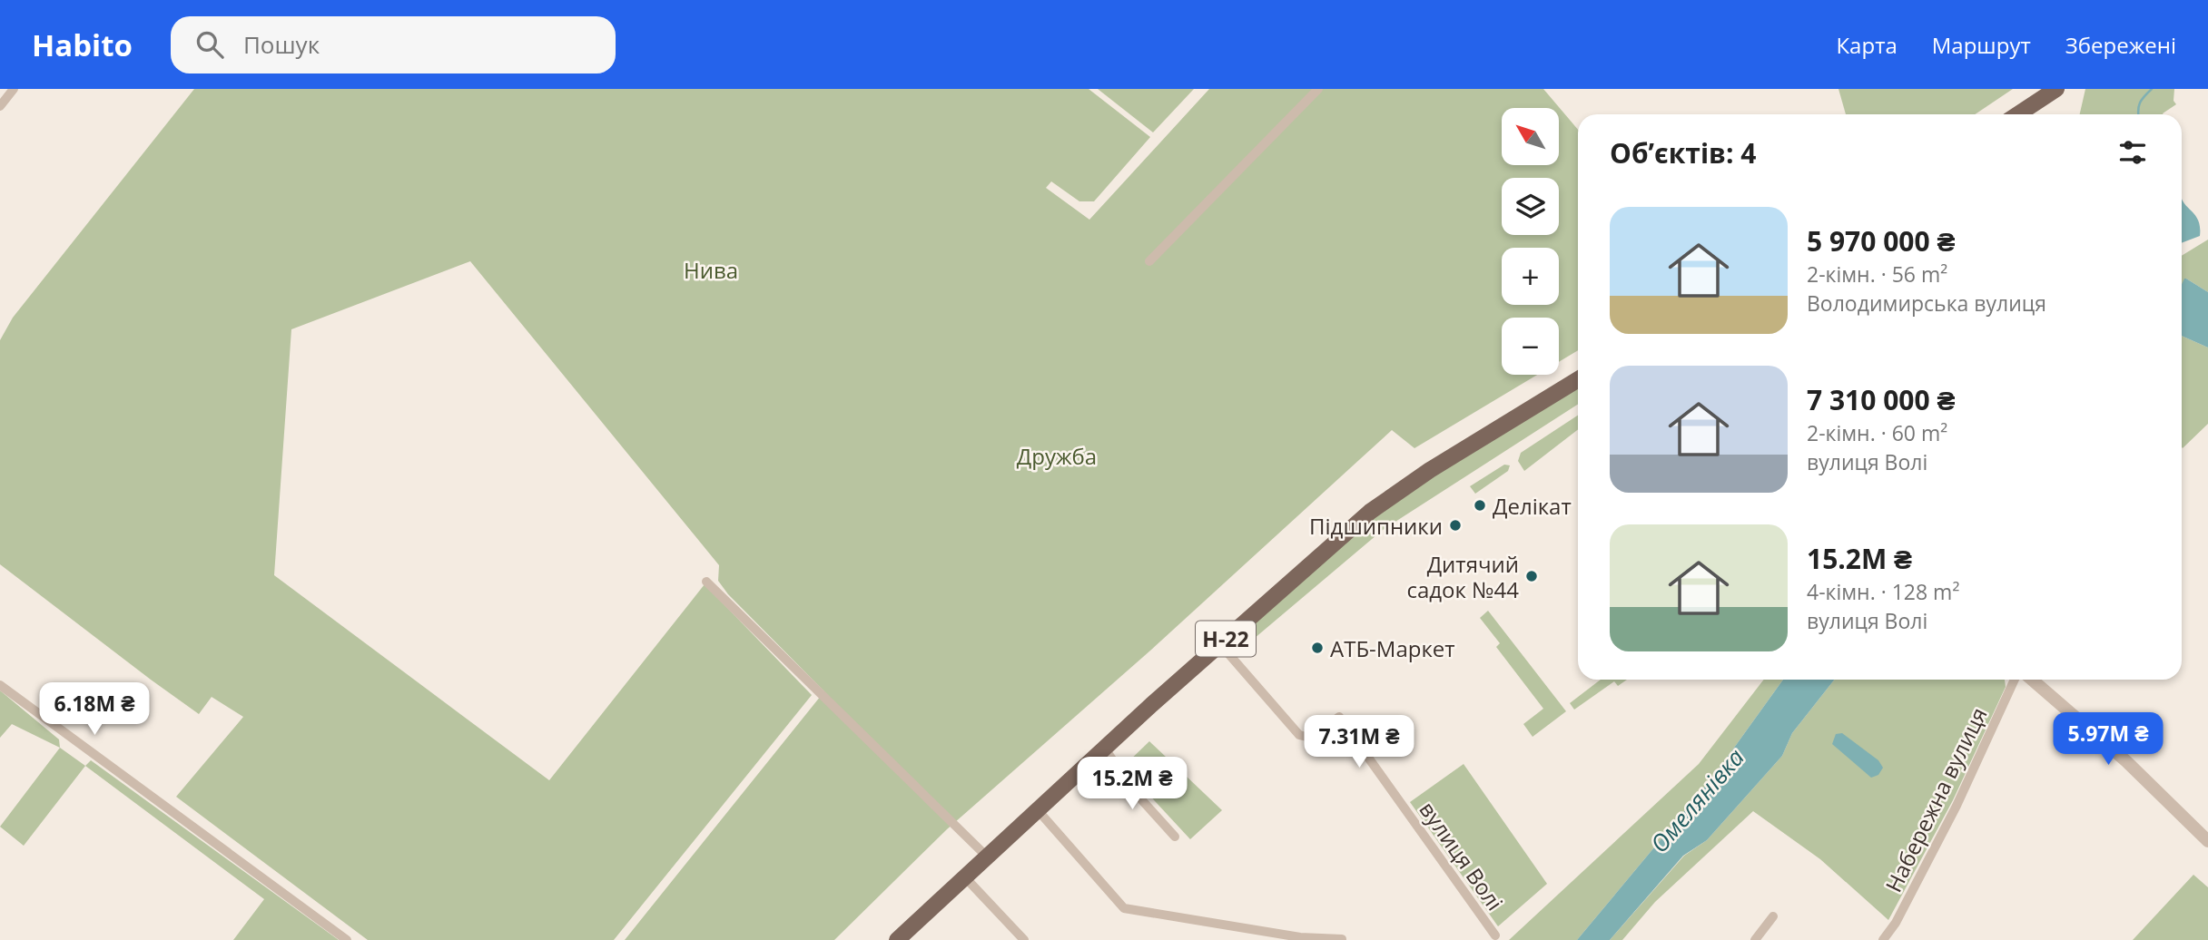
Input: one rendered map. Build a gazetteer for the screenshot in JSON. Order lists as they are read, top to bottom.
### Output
{
  "streets": {
    "main road": ["Н-22"],
    "street": ["Набережна вулиця", "вулиця Волі"]
  },
  "crossings": [
    ["Н-22", "вулиця Волі"]
  ],
  "water": ["Омелянівка"],
  "parks": ["Нива", "Дружба"],
  "places": [
    "Делікат",
    "Підшипники",
    "Дитячий садок №44",
    "АТБ-Маркет"
  ],
  "north": "top left",
  "page": {
    "header": "Habito",
    "search": "Пошук",
    "nav": ["Карта", "Маршрут", "Збережені"],
    "map_buttons": ["+", "−"],
    "heading": "Об’єктів: 4",
    "list": [
      {
        "name": "5 970 000 ₴",
        "note": "2-кімн. · 56 m² · Володимирська вулиця"
      },
      {
        "name": "7 310 000 ₴",
        "note": "2-кімн. · 60 m² · вулиця Волі"
      },
      {
        "name": "15.2M ₴",
        "note": "4-кімн. · 128 m² · вулиця Волі"
      }
    ],
    "price": [
      "6.18M ₴",
      "5.97M ₴",
      "7.31M ₴",
      "15.2M ₴"
    ]
  }
}
